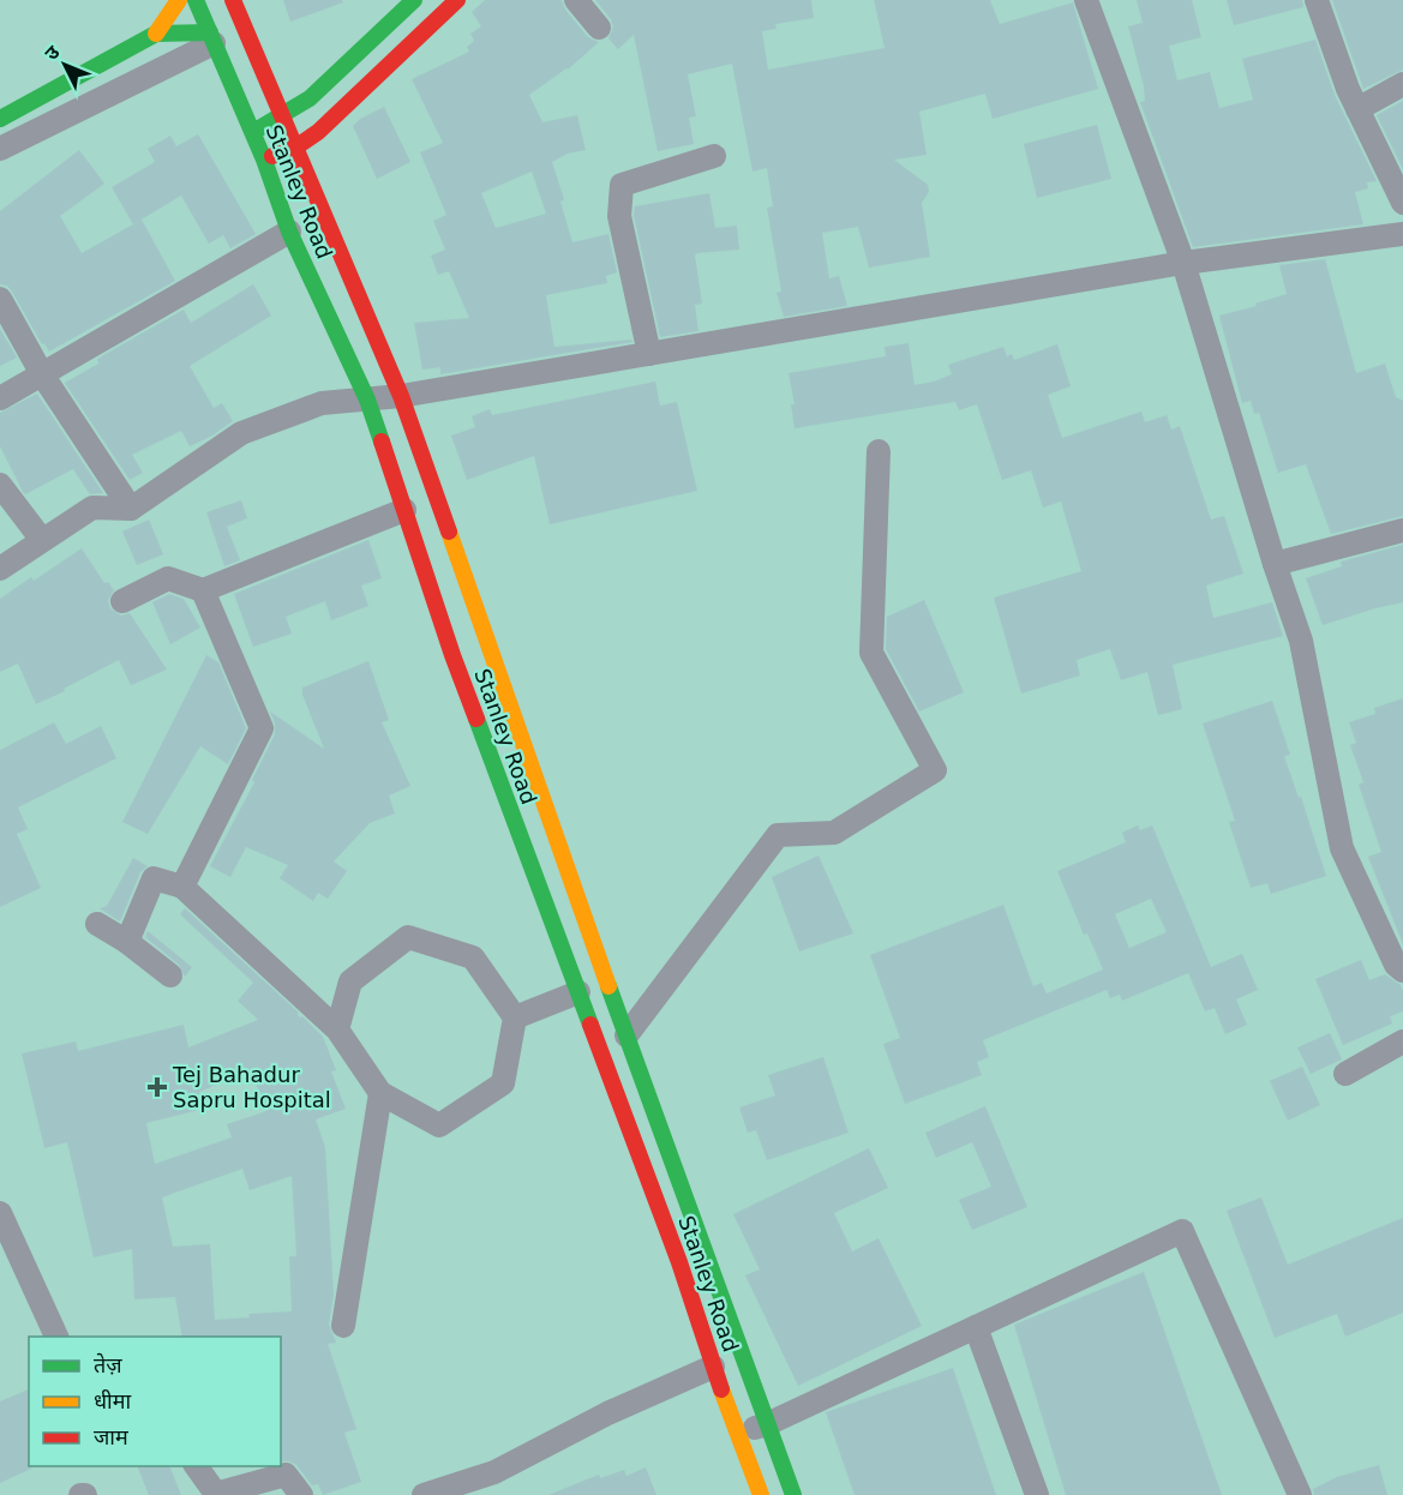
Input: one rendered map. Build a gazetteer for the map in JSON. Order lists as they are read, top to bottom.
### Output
{
  "streets": {
    "main road": ["Stanley Road"]
  },
  "places": {
    "health": ["Tej Bahadur Sapru Hospital"]
  },
  "legend": ["तेज़", "धीमा", "जाम"],
  "north": "top left"
}
